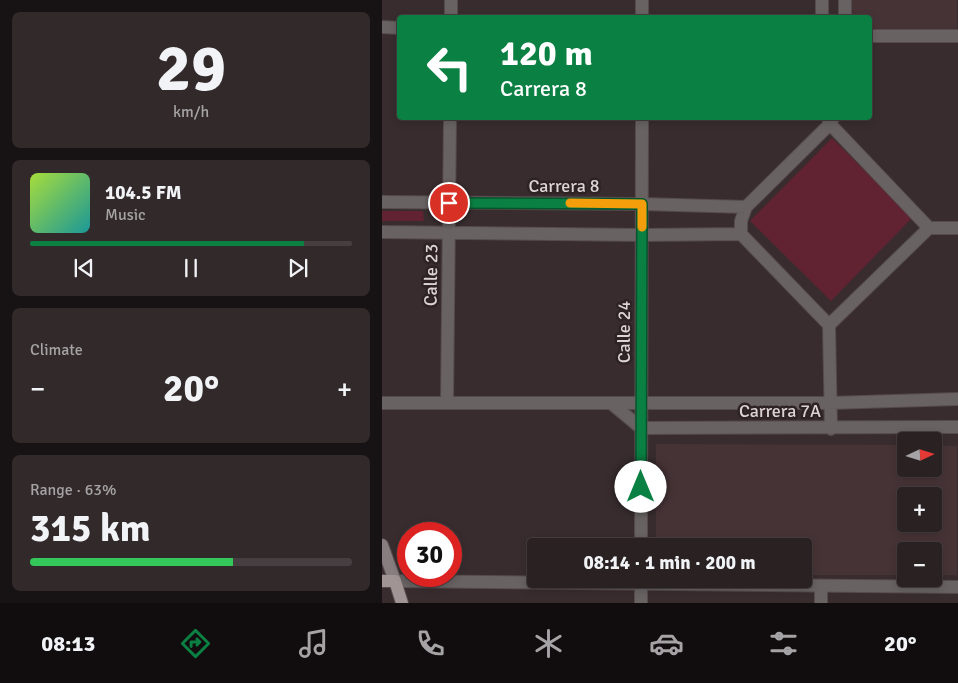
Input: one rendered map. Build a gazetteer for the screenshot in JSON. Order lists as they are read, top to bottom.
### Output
{
  "streets": {
    "street": [
      "Carrera 8",
      "Calle 23",
      "Calle 24",
      "Carrera 7A"
    ]
  },
  "crossings": [
    ["Carrera 8", "Calle 23"],
    ["Carrera 8", "Calle 24"],
    ["Calle 23", "Carrera 7A"],
    ["Calle 24", "Carrera 7A"]
  ],
  "north": "right",
  "page": {
    "tile": [
      ["29", "km/h"],
      "Climate",
      ["Range · 63%", "315 km"]
    ],
    "turn": ["120 m", "Carrera 8"],
    "song": ["104.5 FM", "Music"],
    "heat": ["−", "20°", "+"],
    "map_buttons": ["+", "−"],
    "limit": "30",
    "trip": "08:14 · 1 min · 200 m",
    "tabs": ["08:13", "20°"]
  }
}
